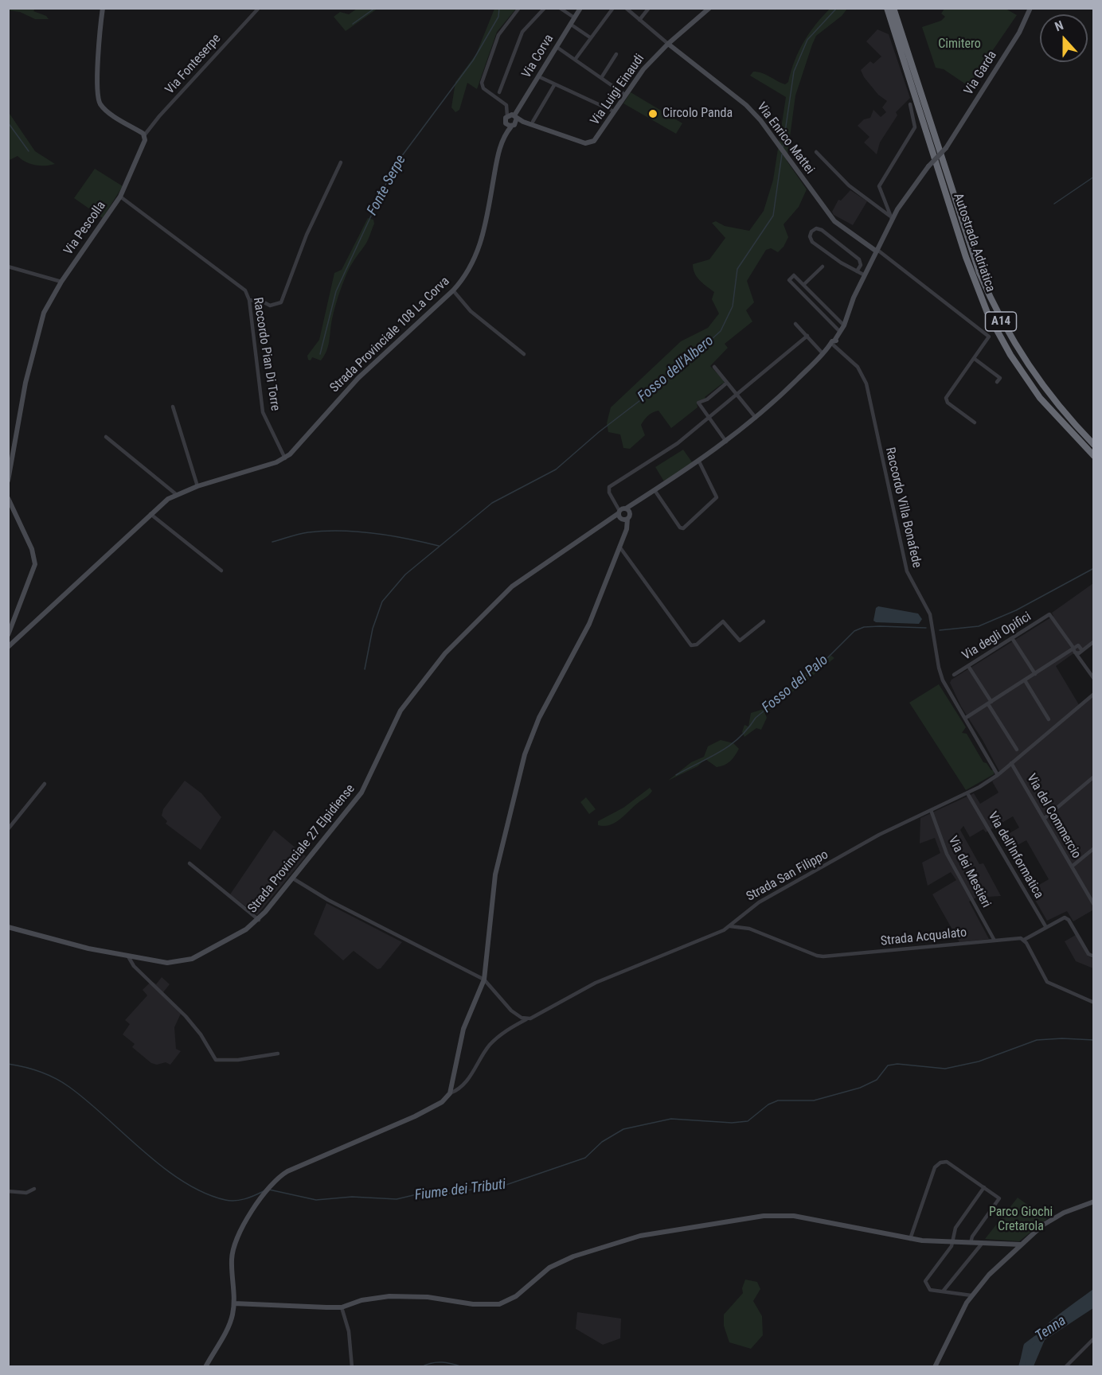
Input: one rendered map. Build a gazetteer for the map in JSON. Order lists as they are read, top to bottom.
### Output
{
  "streets": {
    "highway": ["Autostrada Adriatica", "A14"],
    "street": [
      "Via Corva",
      "Via Fonteserpe",
      "Via Garda",
      "Via Luigi Einaudi",
      "Via Enrico Mattei",
      "Via Pescolla",
      "Strada Provinciale 108 La Corva",
      "Raccordo Pian Di Torre",
      "Raccordo Villa Bonafede",
      "Via degli Opifici",
      "Via del Commercio",
      "Strada Provinciale 27 Elpidiense",
      "Via dell'Informatica",
      "Via dei Mestieri",
      "Strada San Filippo",
      "Strada Acqualato"
    ]
  },
  "crossings": [
    ["Via Corva", "Via Luigi Einaudi"],
    ["Via Corva", "Strada Provinciale 108 La Corva"],
    ["Via Fonteserpe", "Via Pescolla"],
    ["Via Garda", "Strada Provinciale 27 Elpidiense"],
    ["Via Luigi Einaudi", "Via Enrico Mattei"],
    ["Via Luigi Einaudi", "Strada Provinciale 108 La Corva"],
    ["Via Enrico Mattei", "Strada Provinciale 27 Elpidiense"],
    ["Via Pescolla", "Raccordo Pian Di Torre"],
    ["Strada Provinciale 108 La Corva", "Raccordo Pian Di Torre"],
    ["Raccordo Villa Bonafede", "Strada Provinciale 27 Elpidiense"],
    ["Raccordo Villa Bonafede", "Strada San Filippo"],
    ["Via del Commercio", "Strada San Filippo"],
    ["Via dell'Informatica", "Strada San Filippo"],
    ["Via dei Mestieri", "Strada San Filippo"],
    ["Via dei Mestieri", "Strada Acqualato"],
    ["Strada San Filippo", "Strada Acqualato"]
  ],
  "water": [
    "Fonte Serpe",
    "Fosso dell'Albero",
    "Fosso del Palo",
    "Fiume dei Tributi",
    "Tenna"
  ],
  "parks": ["Cimitero", "Parco Giochi Cretarola"],
  "places": ["Circolo Panda"],
  "north": "top"
}
